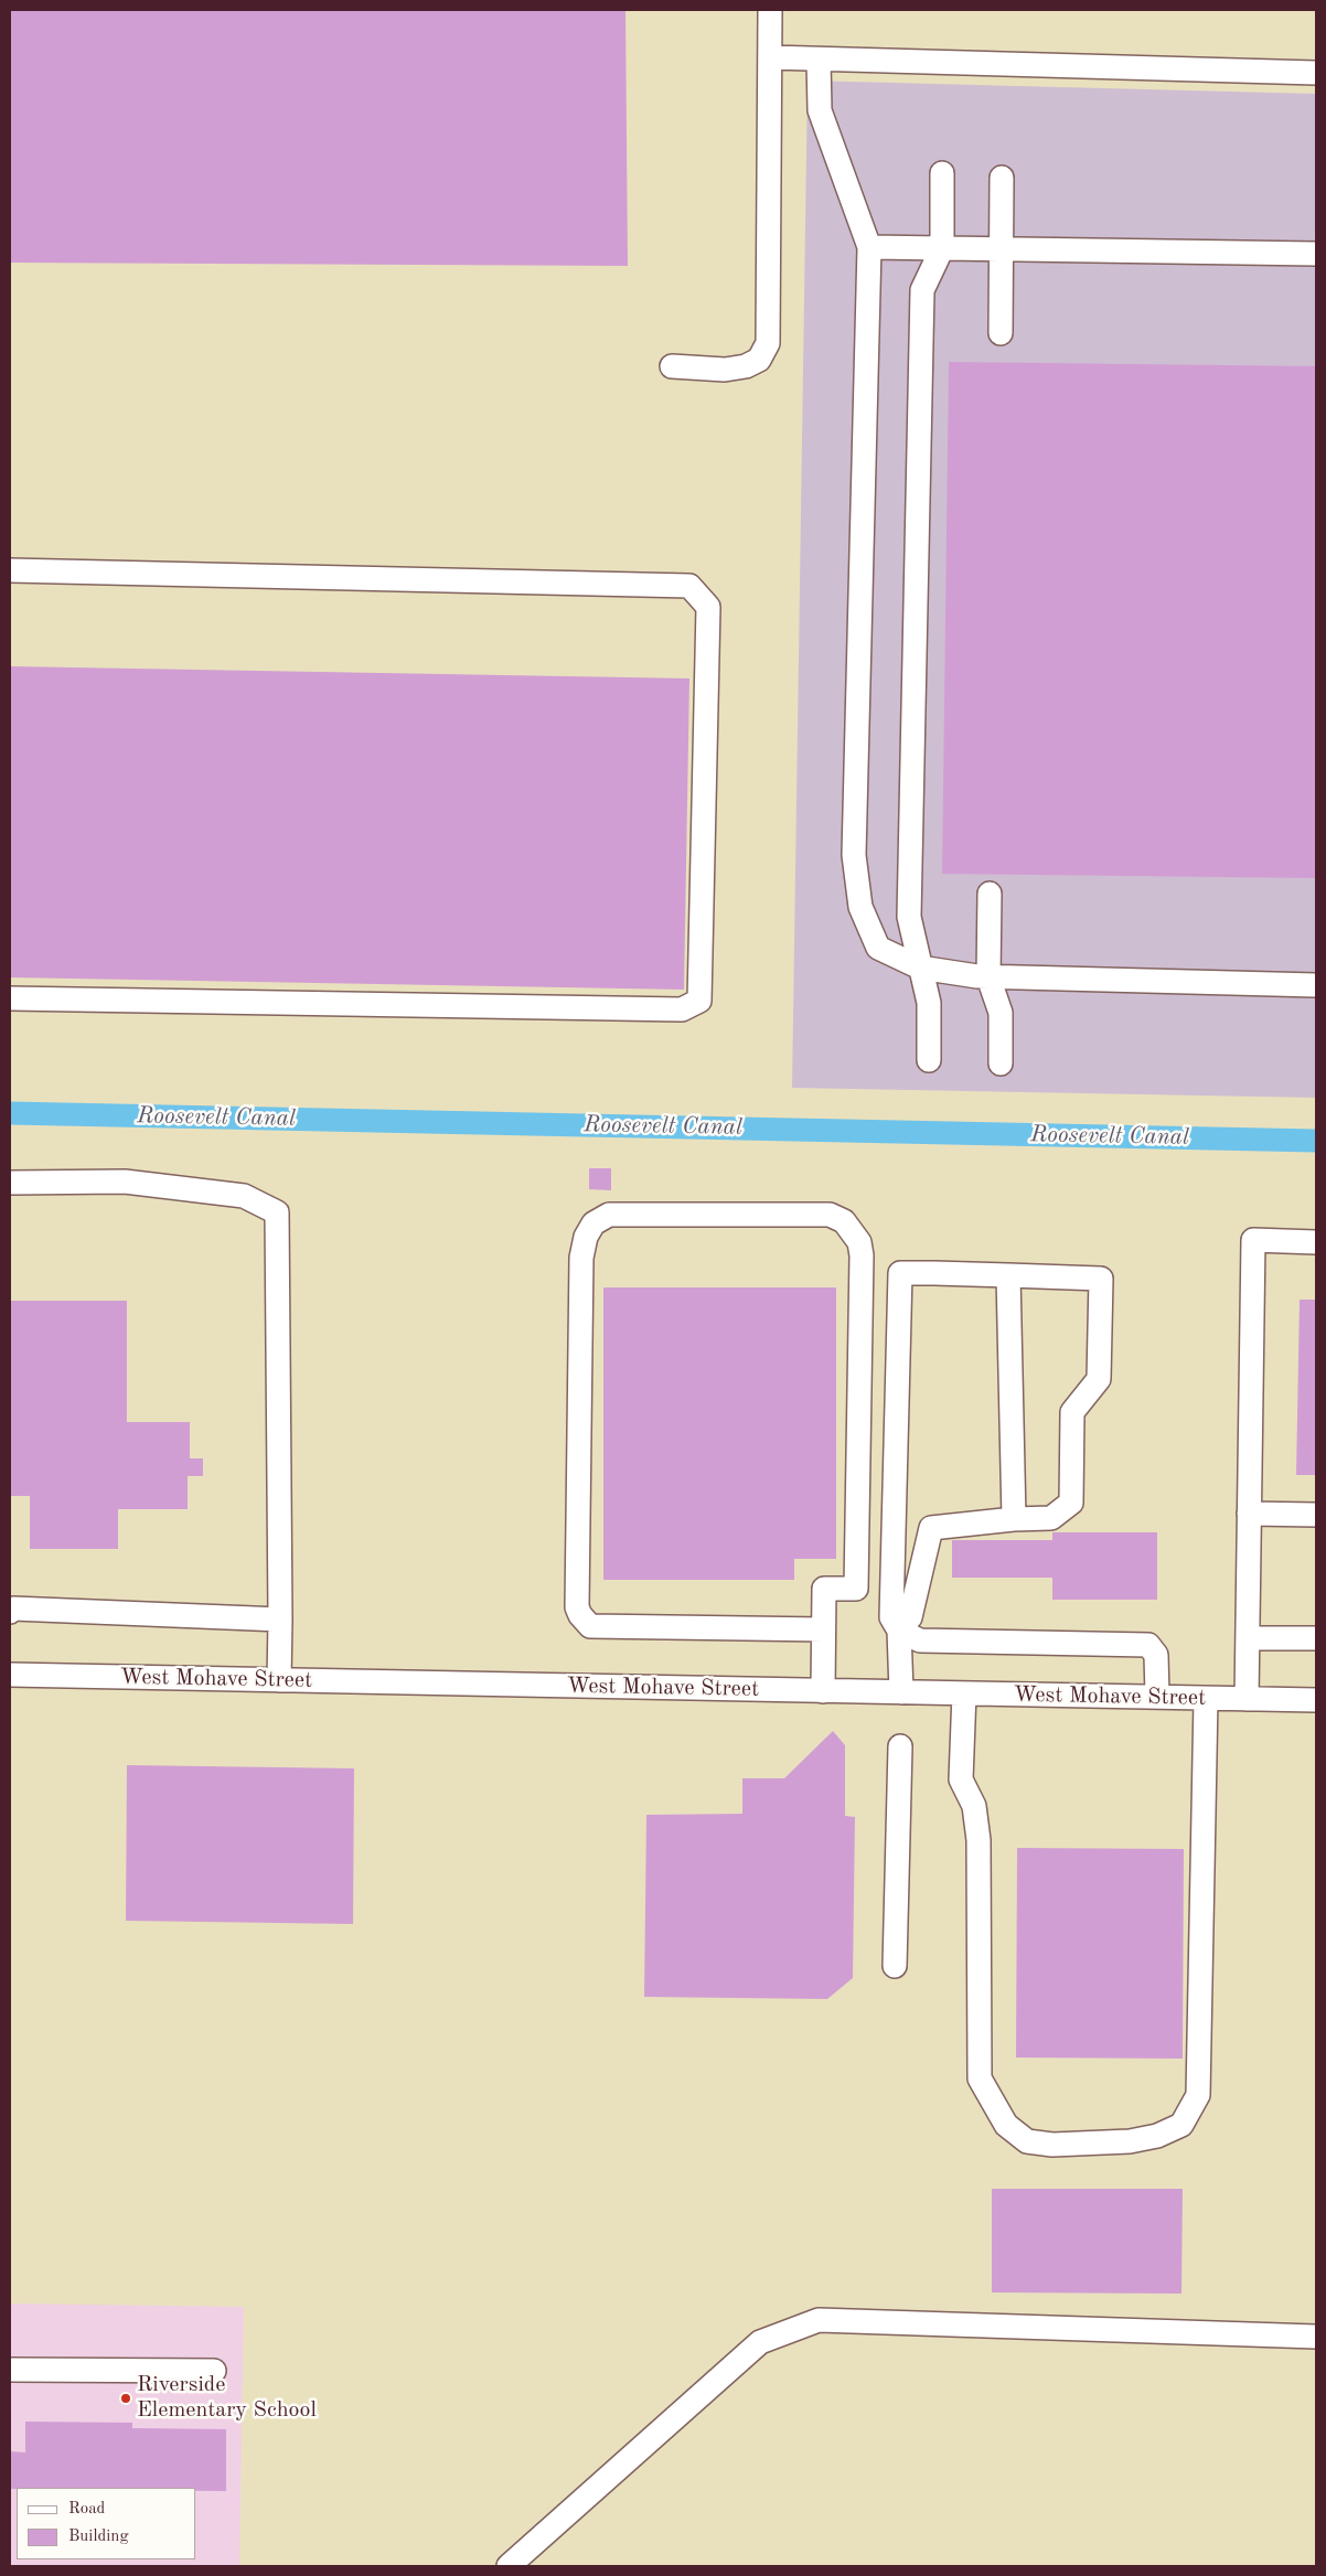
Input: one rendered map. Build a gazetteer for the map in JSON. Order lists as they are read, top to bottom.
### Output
{
  "streets": {
    "street": ["West Mohave Street"]
  },
  "water": ["Roosevelt Canal"],
  "places": ["Riverside Elementary School"],
  "legend": ["Road", "Building"]
}
